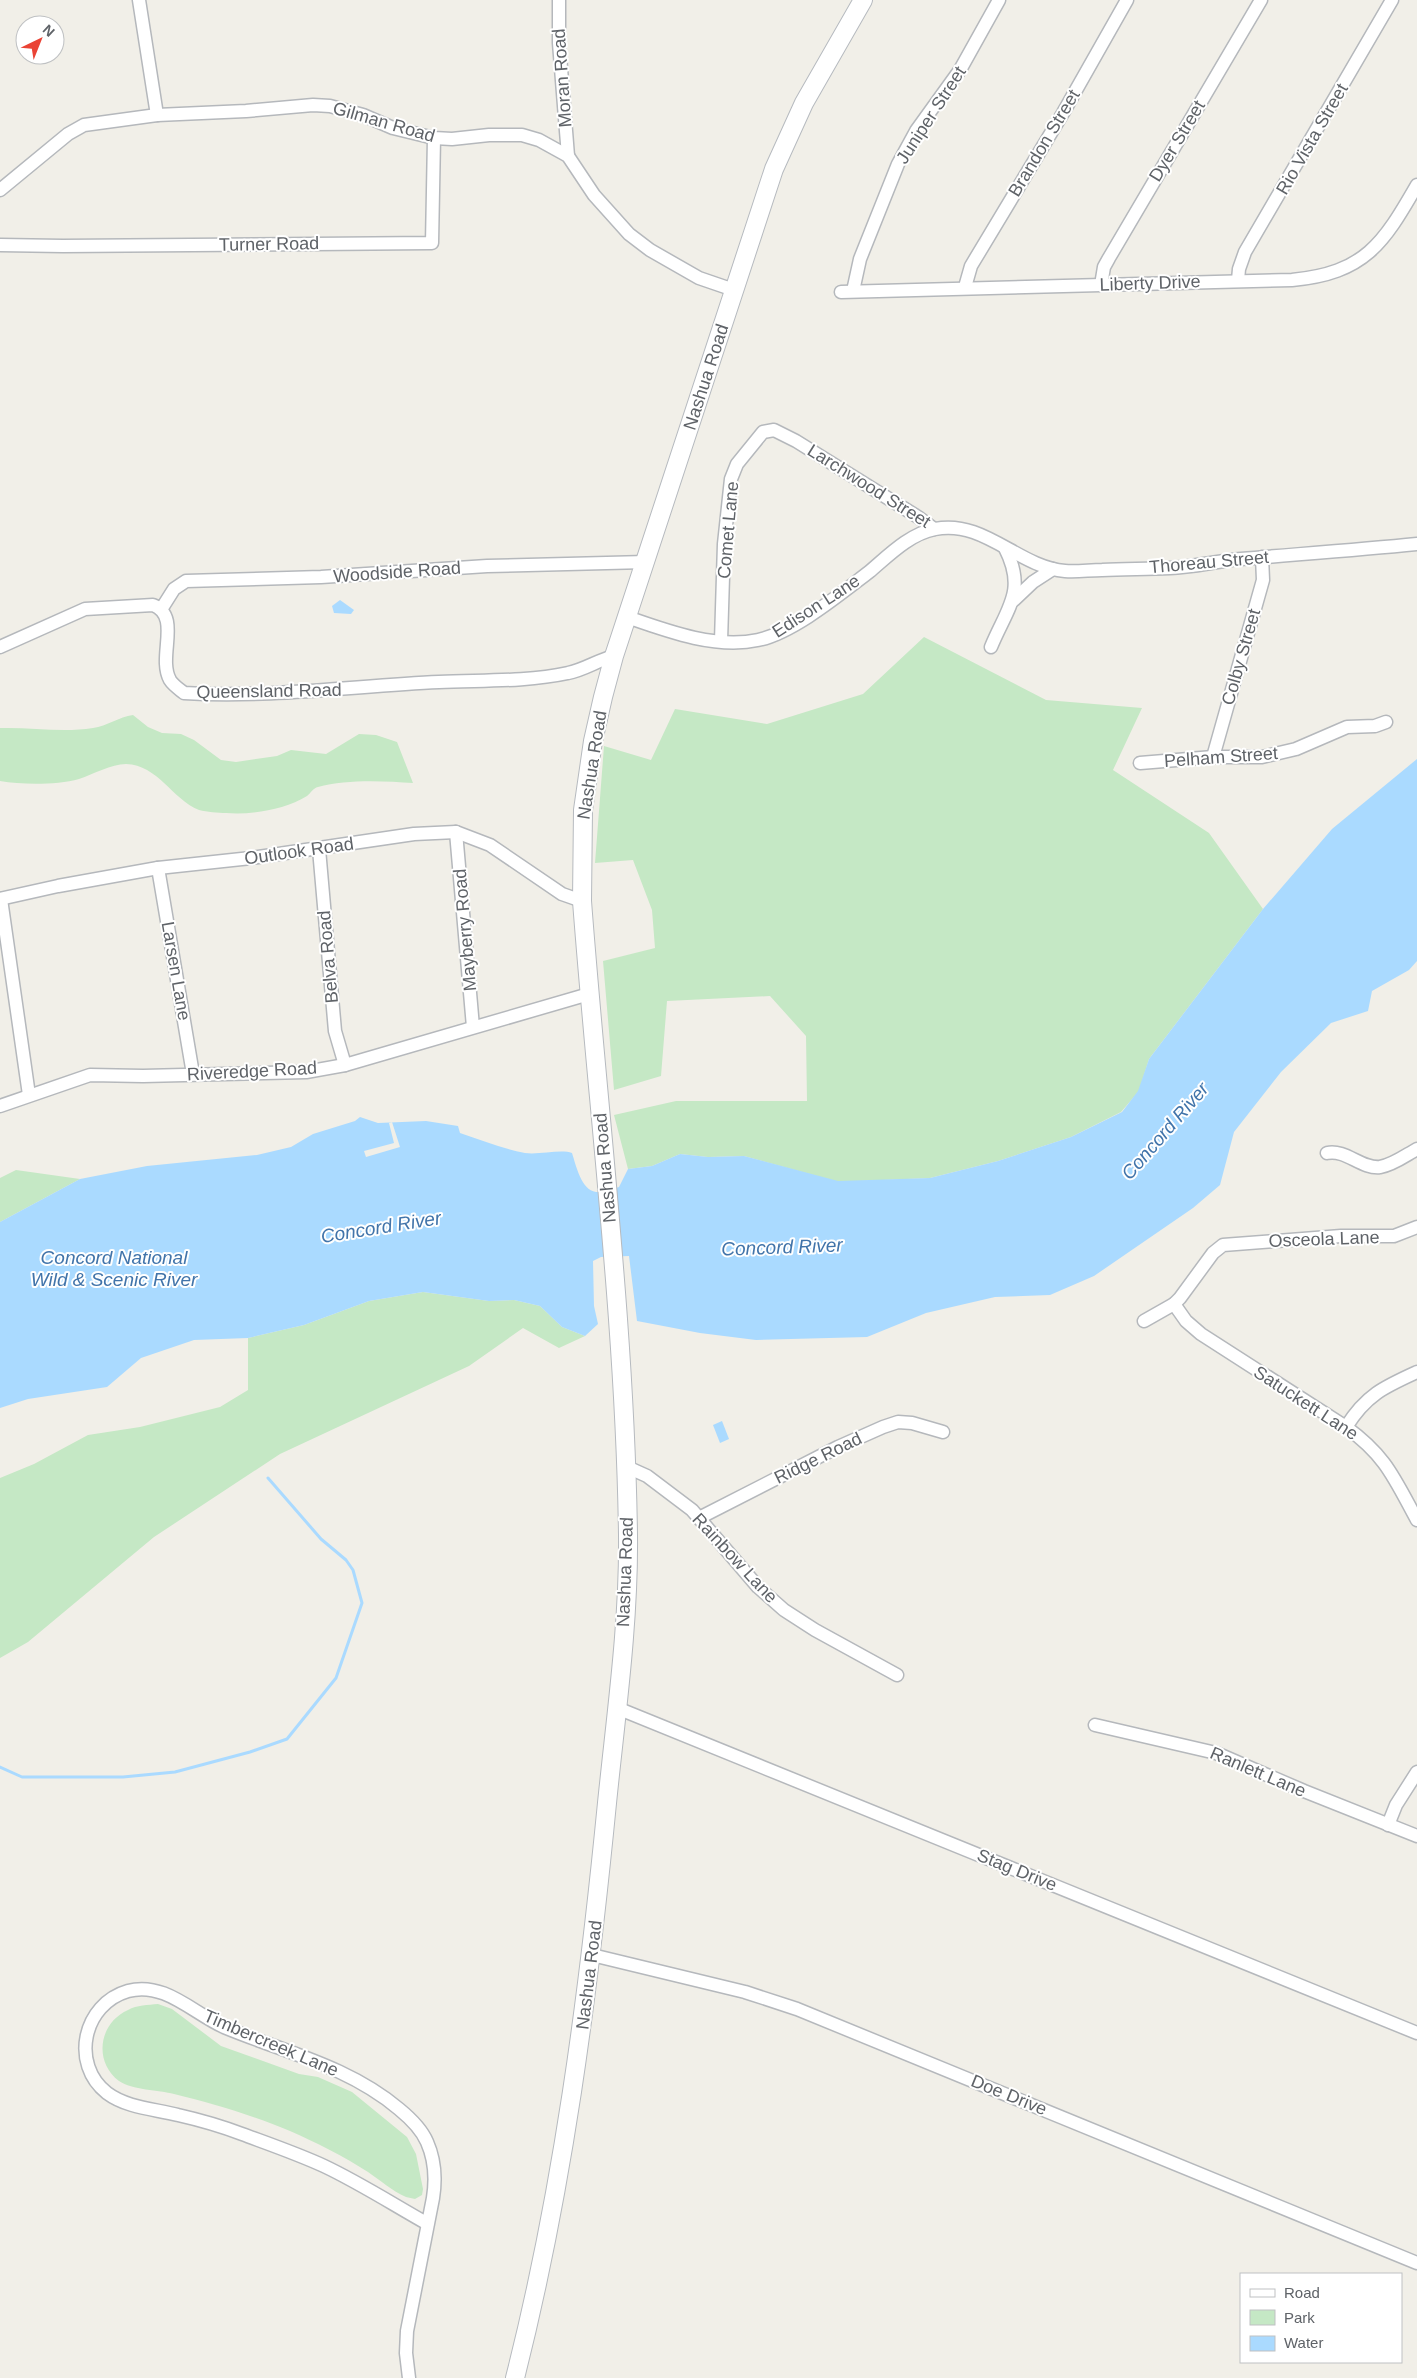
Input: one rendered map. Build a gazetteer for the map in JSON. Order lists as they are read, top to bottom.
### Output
{
  "streets": {
    "main road": ["Nashua Road"],
    "street": [
      "Moran Road",
      "Juniper Street",
      "Gilman Road",
      "Rio Vista Street",
      "Dyer Street",
      "Brandon Street",
      "Turner Road",
      "Liberty Drive",
      "Larchwood Street",
      "Comet Lane",
      "Thoreau Street",
      "Woodside Road",
      "Edison Lane",
      "Colby Street",
      "Queensland Road",
      "Pelham Street",
      "Outlook Road",
      "Mayberry Road",
      "Belva Road",
      "Larsen Lane",
      "Riveredge Road",
      "Osceola Lane",
      "Satuckett Lane",
      "Ridge Road",
      "Rainbow Lane",
      "Ranlett Lane",
      "Stag Drive",
      "Timbercreek Lane",
      "Doe Drive"
    ]
  },
  "crossings": [
    ["Moran Road", "Gilman Road"],
    ["Juniper Street", "Liberty Drive"],
    ["Gilman Road", "Turner Road"],
    ["Gilman Road", "Nashua Road"],
    ["Rio Vista Street", "Liberty Drive"],
    ["Dyer Street", "Liberty Drive"],
    ["Brandon Street", "Liberty Drive"],
    ["Nashua Road", "Woodside Road"],
    ["Nashua Road", "Edison Lane"],
    ["Nashua Road", "Queensland Road"],
    ["Nashua Road", "Outlook Road"],
    ["Nashua Road", "Riveredge Road"],
    ["Nashua Road", "Rainbow Lane"],
    ["Nashua Road", "Stag Drive"],
    ["Nashua Road", "Doe Drive"],
    ["Larchwood Street", "Comet Lane"],
    ["Larchwood Street", "Thoreau Street"],
    ["Larchwood Street", "Edison Lane"],
    ["Comet Lane", "Edison Lane"],
    ["Thoreau Street", "Colby Street"],
    ["Woodside Road", "Queensland Road"],
    ["Colby Street", "Pelham Street"],
    ["Outlook Road", "Mayberry Road"],
    ["Outlook Road", "Belva Road"],
    ["Outlook Road", "Larsen Lane"],
    ["Mayberry Road", "Riveredge Road"],
    ["Belva Road", "Riveredge Road"],
    ["Larsen Lane", "Riveredge Road"],
    ["Osceola Lane", "Satuckett Lane"],
    ["Ridge Road", "Rainbow Lane"]
  ],
  "water": ["Concord River", "Concord National Wild & Scenic River"],
  "legend": ["Road", "Park", "Water"],
  "north": "top right"
}
